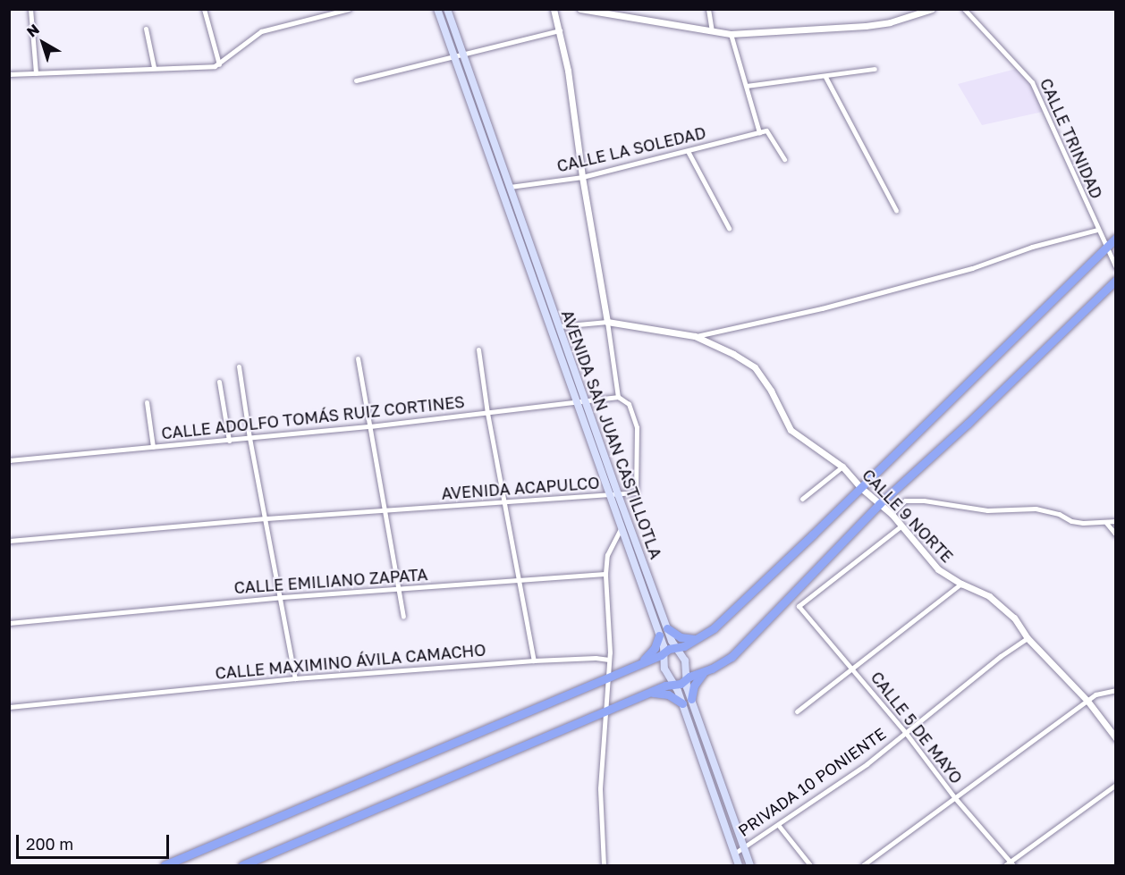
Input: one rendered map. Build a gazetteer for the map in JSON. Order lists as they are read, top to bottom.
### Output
{
  "streets": {
    "main road": ["AVENIDA SAN JUAN CASTILLOTLA"],
    "street": [
      "CALLE TRINIDAD",
      "CALLE LA SOLEDAD",
      "CALLE ADOLFO TOMÁS RUIZ CORTINES",
      "AVENIDA ACAPULCO",
      "CALLE 9 NORTE",
      "CALLE EMILIANO ZAPATA",
      "CALLE MAXIMINO ÁVILA CAMACHO",
      "CALLE 5 DE MAYO",
      "PRIVADA 10 PONIENTE"
    ]
  },
  "crossings": [
    ["CALLE LA SOLEDAD", "AVENIDA SAN JUAN CASTILLOTLA"],
    ["CALLE LA SOLEDAD", "AVENIDA ACAPULCO"],
    ["CALLE ADOLFO TOMÁS RUIZ CORTINES", "AVENIDA SAN JUAN CASTILLOTLA"],
    ["CALLE ADOLFO TOMÁS RUIZ CORTINES", "AVENIDA ACAPULCO"],
    ["AVENIDA SAN JUAN CASTILLOTLA", "AVENIDA ACAPULCO"],
    ["AVENIDA SAN JUAN CASTILLOTLA", "PRIVADA 10 PONIENTE"],
    ["AVENIDA ACAPULCO", "CALLE 9 NORTE"],
    ["CALLE 9 NORTE", "CALLE 5 DE MAYO"],
    ["CALLE 9 NORTE", "PRIVADA 10 PONIENTE"],
    ["CALLE 5 DE MAYO", "PRIVADA 10 PONIENTE"]
  ],
  "scale_bar": "200 m",
  "north": "top left"
}
